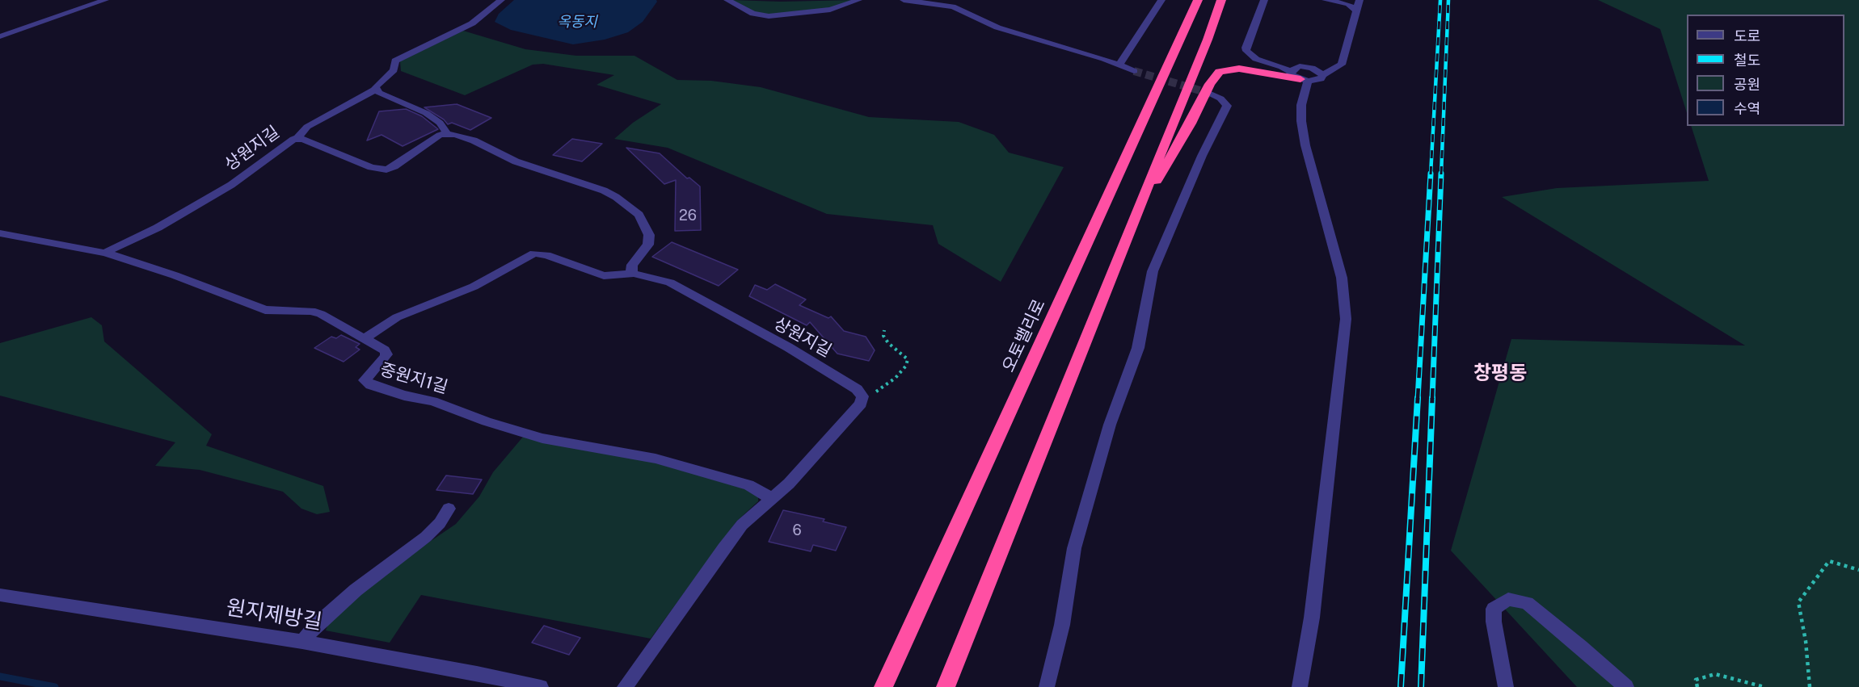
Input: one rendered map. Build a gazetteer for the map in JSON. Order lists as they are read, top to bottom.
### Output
{
  "streets": {
    "highway": ["오토밸리로"],
    "street": ["상원지길", "중원지1길", "원지제방길"]
  },
  "crossings": [
    ["상원지길", "중원지1길"]
  ],
  "districts": ["창평동"],
  "water": ["옥동지"],
  "house_numbers": ["26", "6"],
  "legend": [
    "도로",
    "철도",
    "공원",
    "수역"
  ]
}
